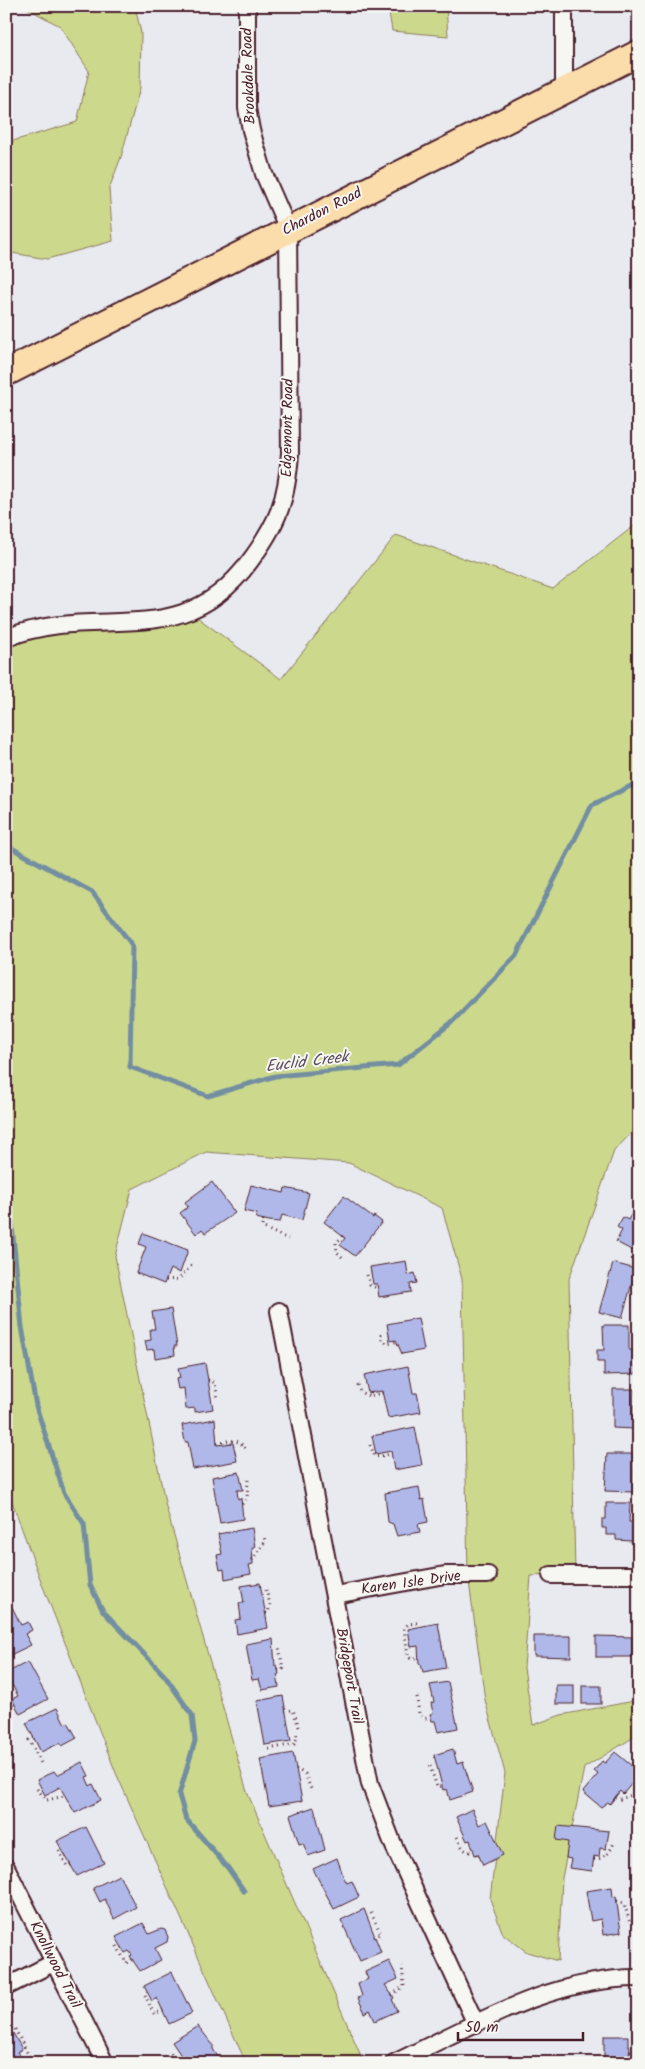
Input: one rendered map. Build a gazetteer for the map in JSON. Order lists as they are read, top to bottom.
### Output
{
  "streets": {
    "main road": ["Chardon Road"],
    "street": [
      "Brookdale Road",
      "Edgemont Road",
      "Karen Isle Drive",
      "Bridgeport Trail",
      "Knollwood Trail"
    ]
  },
  "crossings": [
    ["Brookdale Road", "Chardon Road"],
    ["Brookdale Road", "Edgemont Road"],
    ["Chardon Road", "Edgemont Road"],
    ["Karen Isle Drive", "Bridgeport Trail"]
  ],
  "water": ["Euclid Creek"],
  "scale_bar": "50 m"
}
